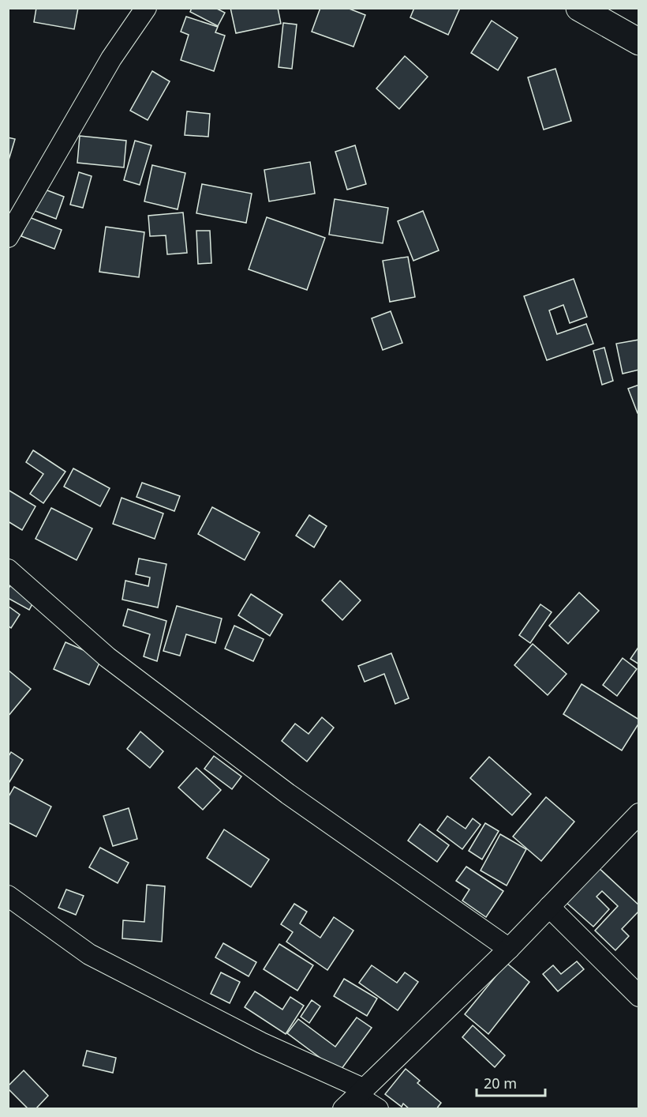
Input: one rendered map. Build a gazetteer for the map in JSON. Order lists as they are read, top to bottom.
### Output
{
  "scale_bar": "20 m"
}
